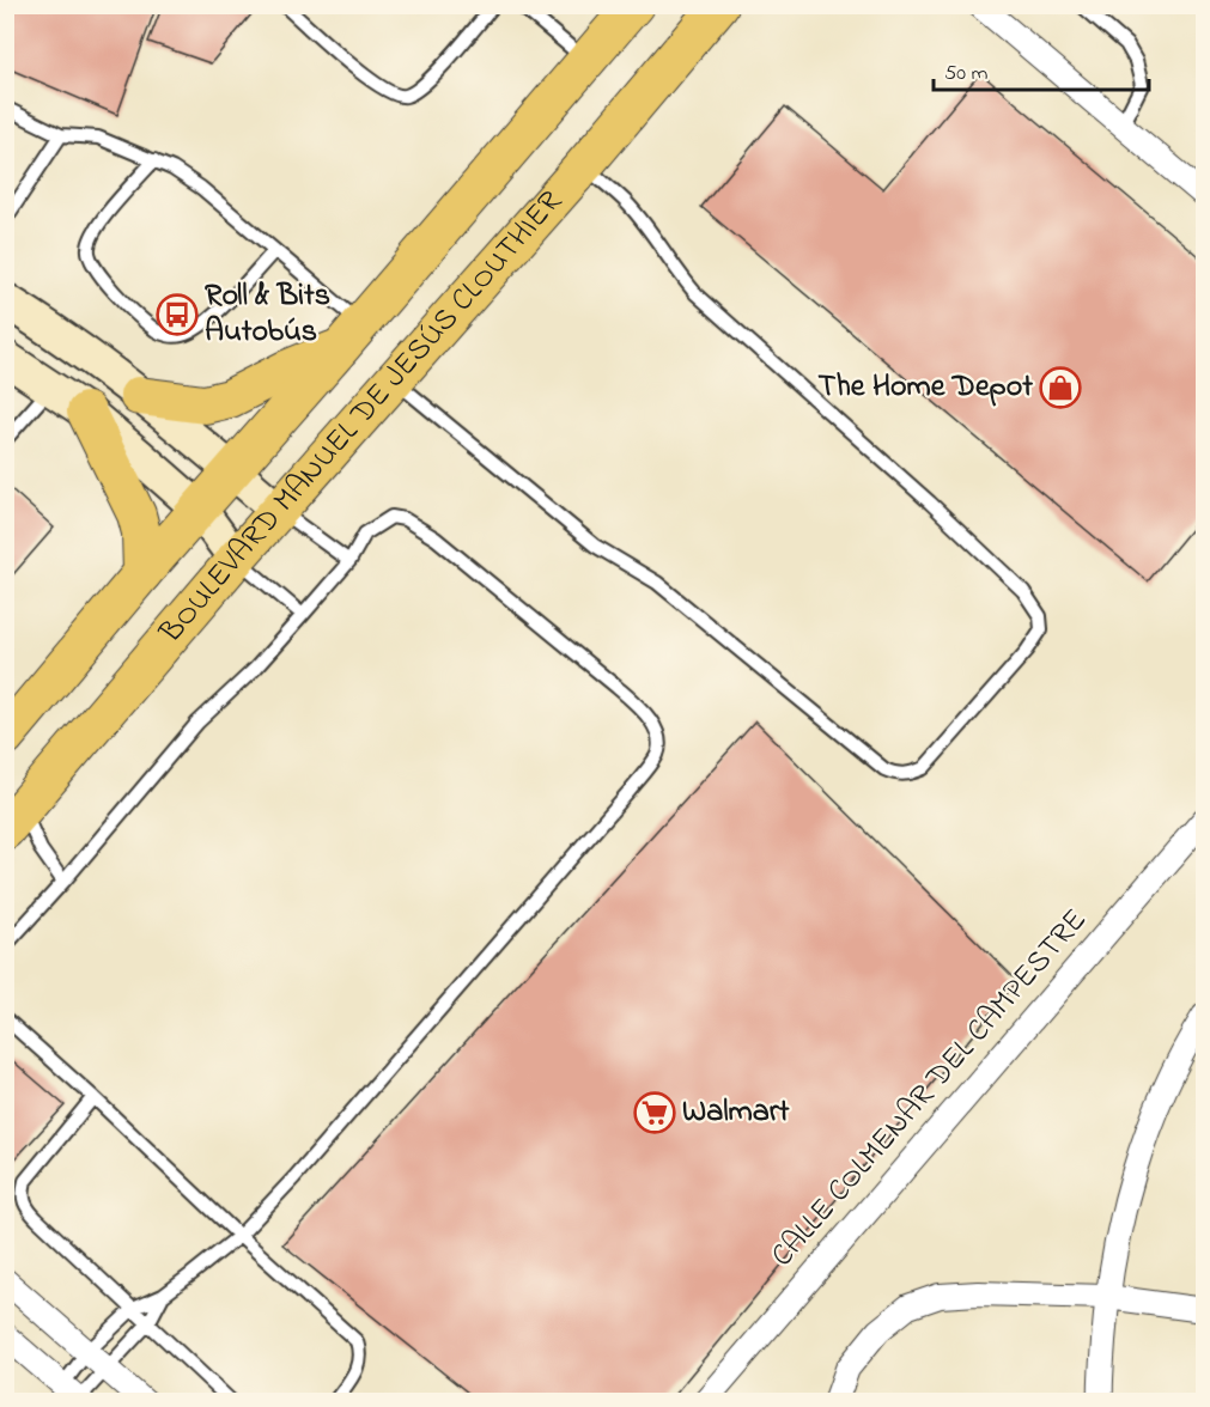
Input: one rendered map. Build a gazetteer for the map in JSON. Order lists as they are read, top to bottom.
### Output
{
  "streets": {
    "main road": ["BOULEVARD MANUEL DE JESÚS CLOUTHIER"],
    "street": ["CALLE COLMENAR DEL CAMPESTRE"]
  },
  "places": {
    "bus stop": ["Roll & Bits Autobús"],
    "shop": ["The Home Depot"],
    "supermarket": ["Walmart"]
  },
  "scale_bar": "50 m"
}
